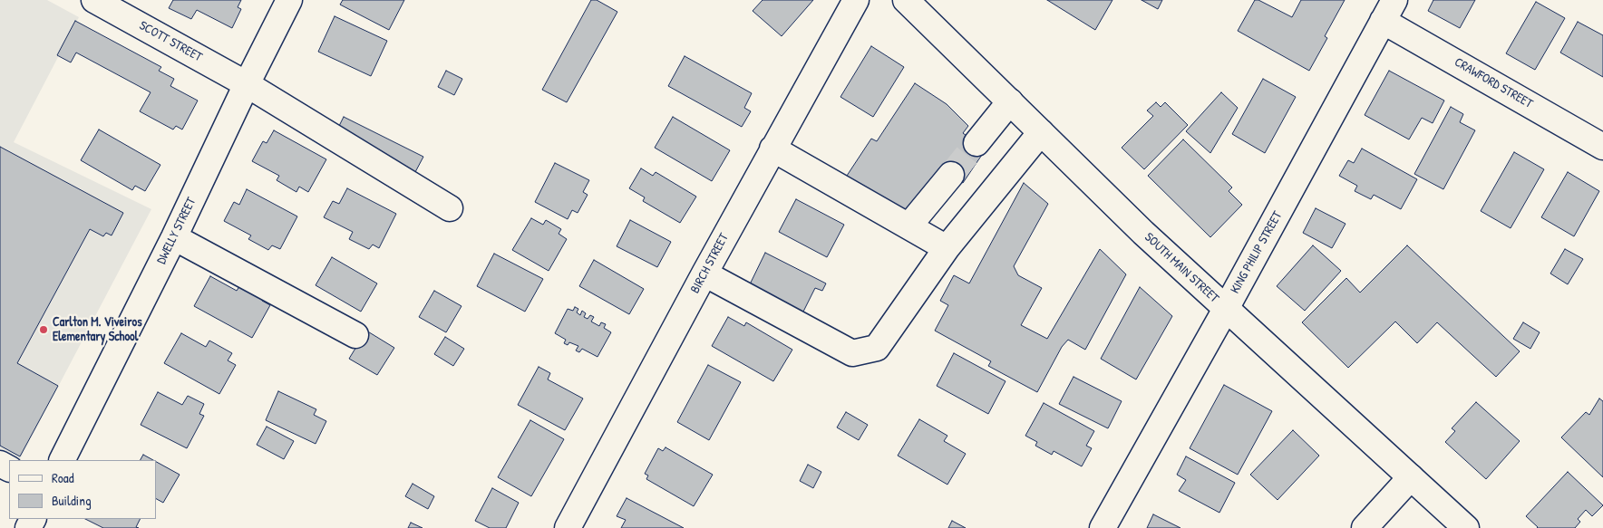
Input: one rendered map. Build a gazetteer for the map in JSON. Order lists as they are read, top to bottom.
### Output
{
  "streets": {
    "street": [
      "SCOTT STREET",
      "CRAWFORD STREET",
      "DWELLY STREET",
      "KING PHILIP STREET",
      "BIRCH STREET",
      "SOUTH MAIN STREET"
    ]
  },
  "crossings": [
    ["SCOTT STREET", "DWELLY STREET"],
    ["CRAWFORD STREET", "KING PHILIP STREET"],
    ["KING PHILIP STREET", "SOUTH MAIN STREET"]
  ],
  "places": ["Carlton M. Viveiros Elementary School"],
  "legend": ["Road", "Building"]
}
